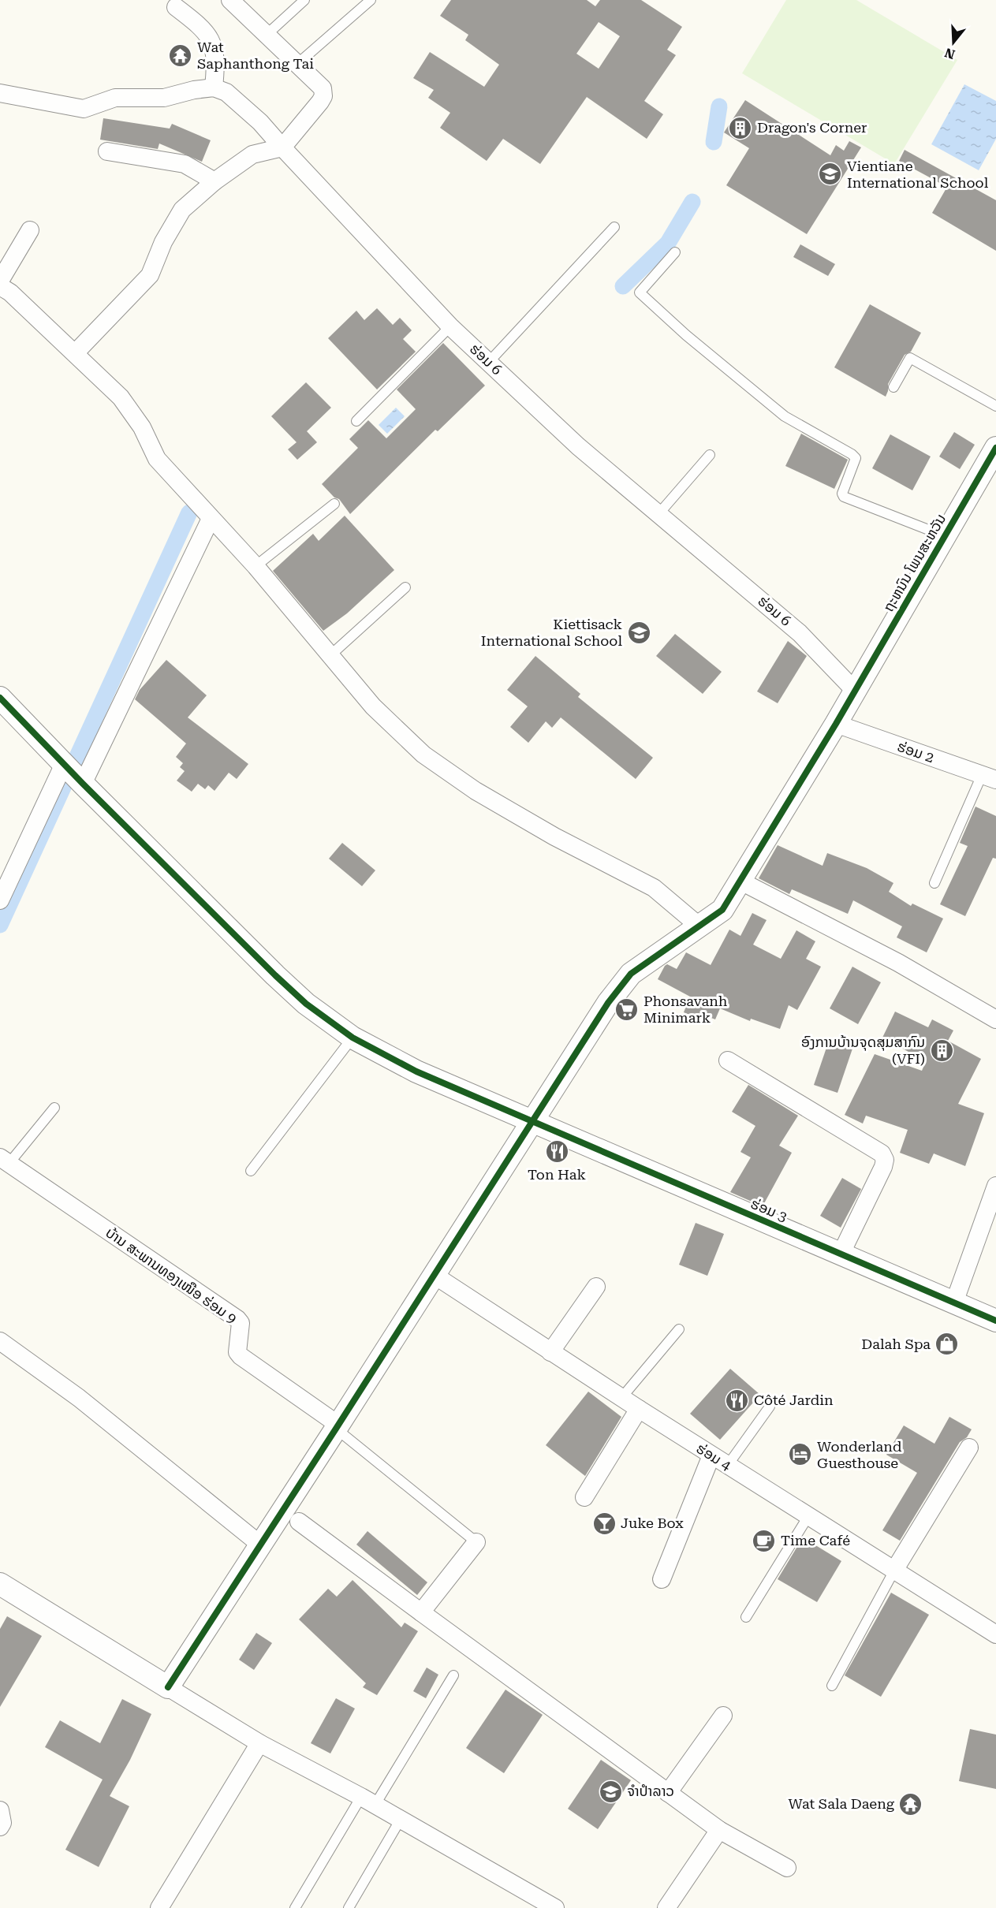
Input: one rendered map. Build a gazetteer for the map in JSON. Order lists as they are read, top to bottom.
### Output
{
  "streets": {
    "street": [
      "ຮ່ອມ 6",
      "ຖະຫນົນ ໂພນສະຫວັນ",
      "ຮ່ອມ 2",
      "ຮ່ອມ 3",
      "ບ້ານ ສະພານທອງເໜືອ ຮ່ອມ 9",
      "ຮ່ອມ 4"
    ]
  },
  "crossings": [
    ["ຮ່ອມ 6", "ຖະຫນົນ ໂພນສະຫວັນ"],
    ["ຖະຫນົນ ໂພນສະຫວັນ", "ຮ່ອມ 2"],
    ["ຖະຫນົນ ໂພນສະຫວັນ", "ຮ່ອມ 3"],
    ["ຖະຫນົນ ໂພນສະຫວັນ", "ບ້ານ ສະພານທອງເໜືອ ຮ່ອມ 9"],
    ["ຖະຫນົນ ໂພນສະຫວັນ", "ຮ່ອມ 4"]
  ],
  "places": {
    "temple": ["Wat Saphanthong Tai", "Wat Sala Daeng"],
    "building": ["Dragon's Corner", "ອົງການບ້ານຈຸດສຸມສາກົນ (VFI)"],
    "school or university": ["Vientiane International School", "Kiettisack International School", "ຈຳປຳລາວ"],
    "supermarket": ["Phonsavanh Minimark"],
    "restaurant": ["Ton Hak", "Côté Jardin"],
    "shop": ["Dalah Spa"],
    "hotel": ["Wonderland Guesthouse"],
    "bar": ["Juke Box"],
    "cafe": ["Time Café"]
  },
  "north": "bottom"
}
